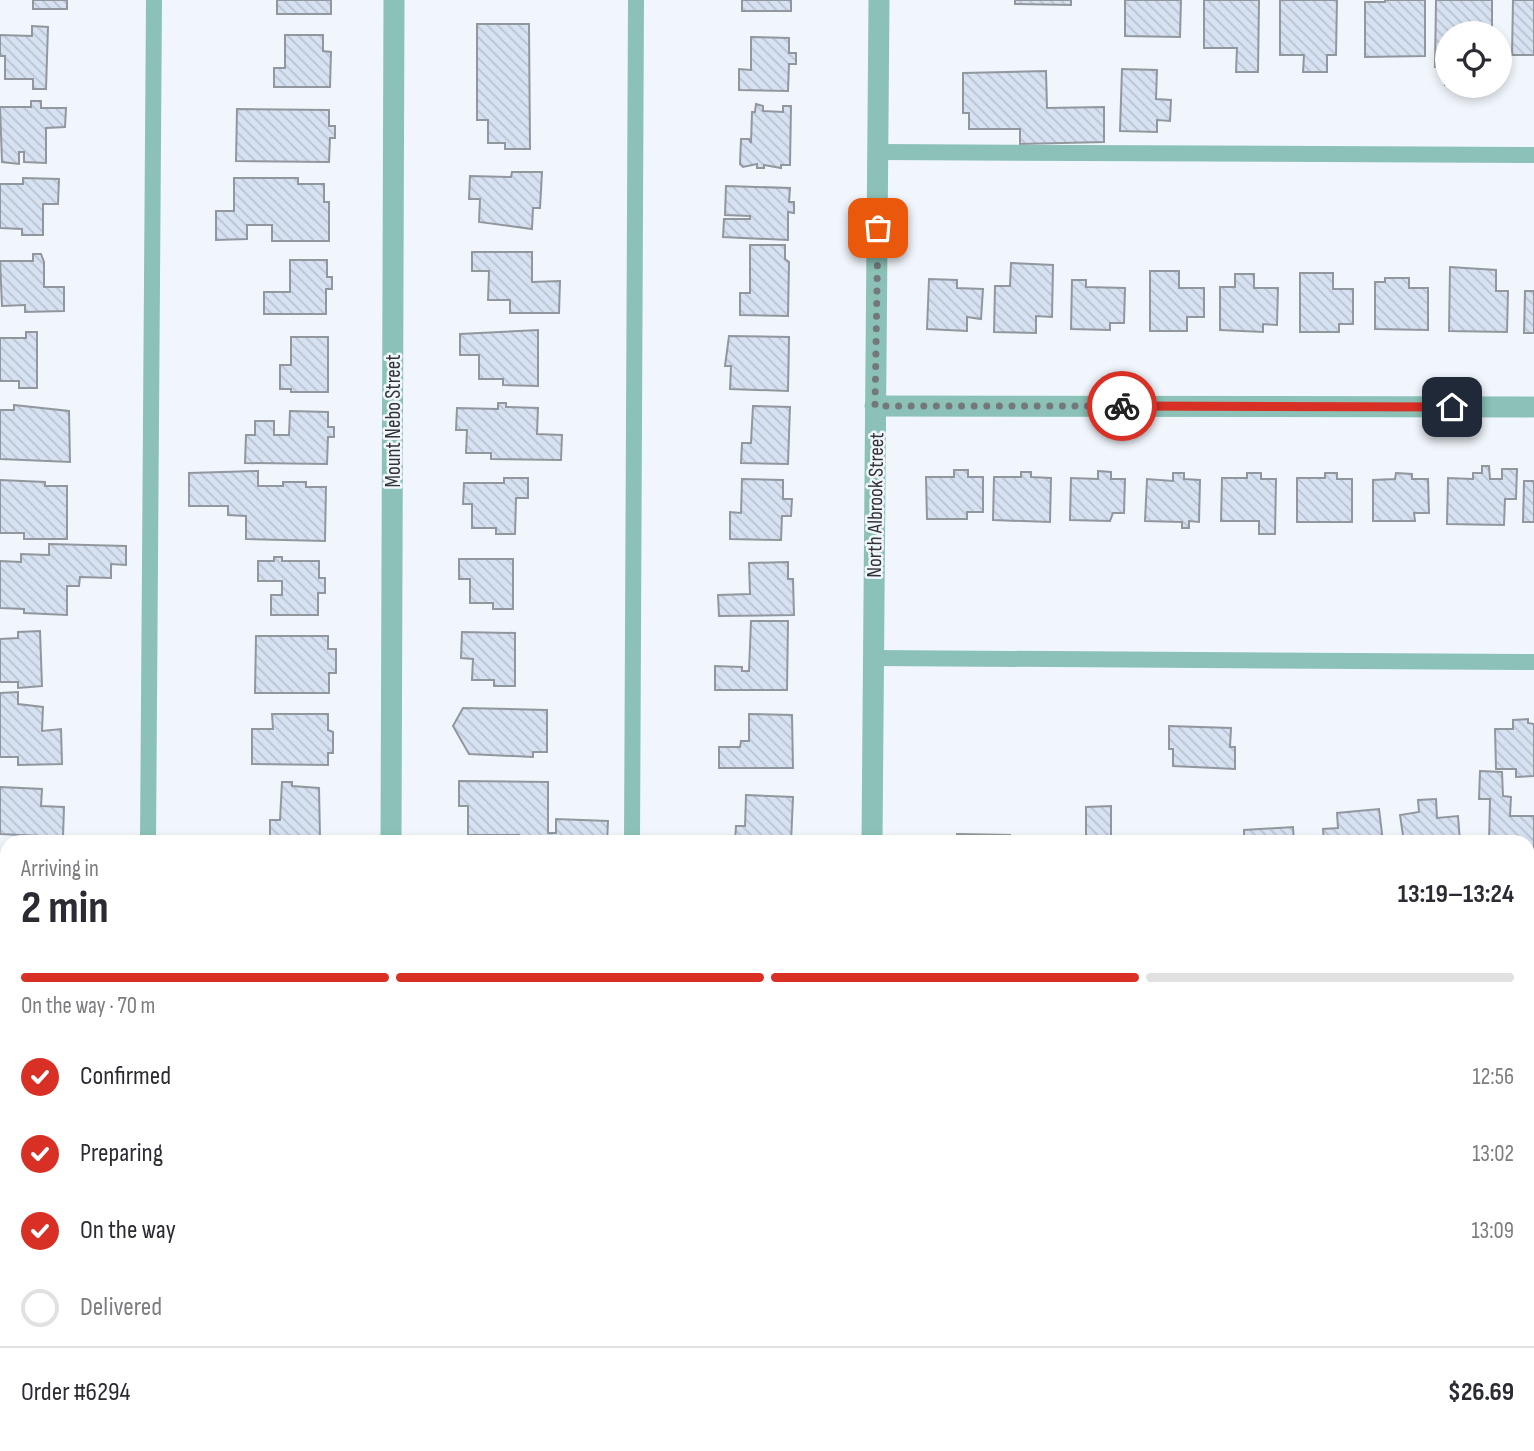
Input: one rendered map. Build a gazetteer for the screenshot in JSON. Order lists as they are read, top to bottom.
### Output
{
  "streets": {
    "street": ["Mount Nebo Street", "North Albrook Street"]
  },
  "page": {
    "heading": ["2 min", "Arriving in", "13:19–13:24"],
    "panel": ["Order #6294", "$26.69"],
    "bar": "On the way · 70 m",
    "list": [
      ["Confirmed", "12:56"],
      ["Preparing", "13:02"],
      ["On the way", "13:09"],
      "Delivered"
    ]
  }
}
